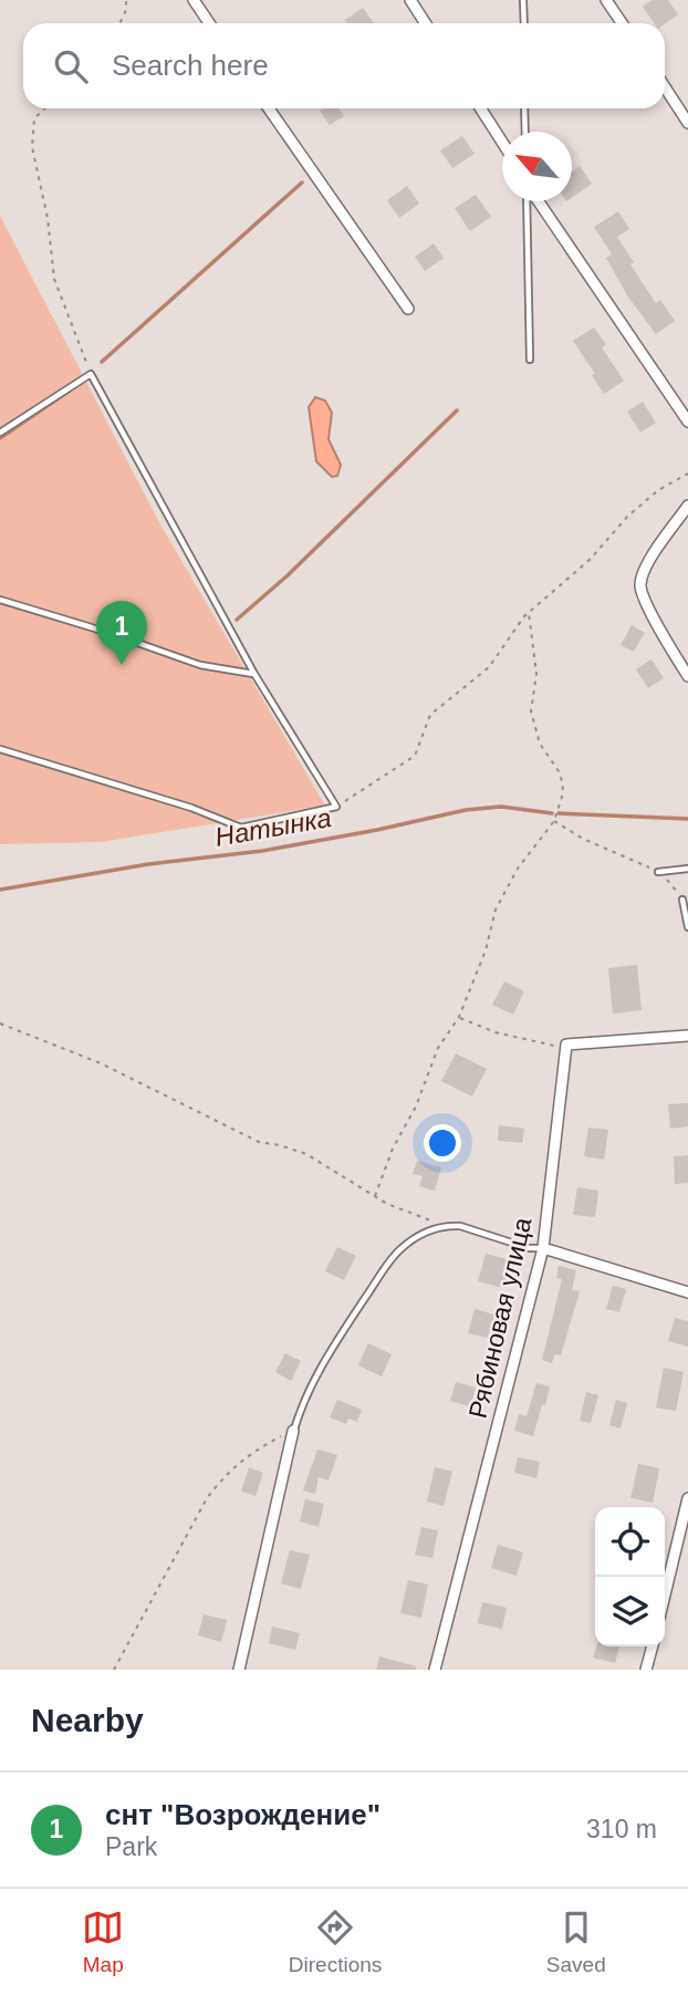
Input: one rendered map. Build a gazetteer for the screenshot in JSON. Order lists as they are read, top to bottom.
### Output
{
  "streets": {
    "street": ["Рябиновая улица"]
  },
  "water": ["Натынка"],
  "north": "top left",
  "page": {
    "search": "Search here",
    "pins": "1",
    "heading": "Nearby",
    "list": [
      {
        "mark": "1",
        "name": "снт \"Возрождение\"",
        "note": "Park",
        "value": "310 m"
      }
    ],
    "nav": ["Map", "Directions", "Saved"]
  }
}
